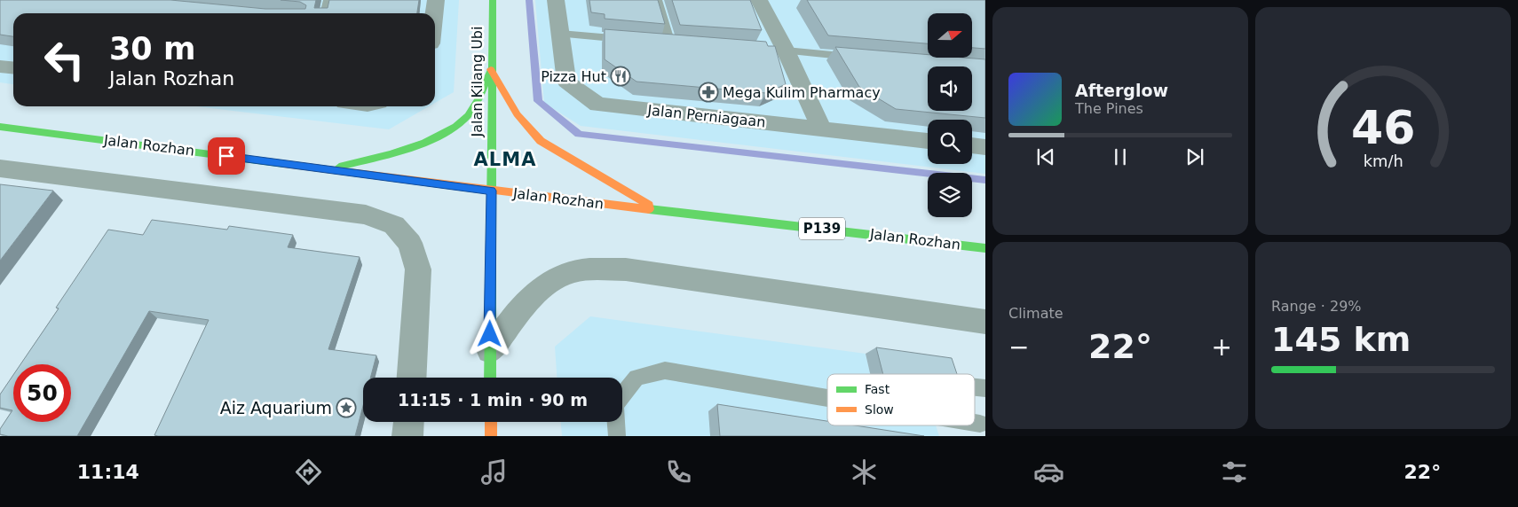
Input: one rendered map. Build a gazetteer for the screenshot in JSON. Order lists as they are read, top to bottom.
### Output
{
  "streets": {
    "main road": ["Jalan Kilang Ubi", "Jalan Rozhan", "P139"],
    "street": ["Jalan Perniagaan"]
  },
  "crossings": [
    ["Jalan Kilang Ubi", "Jalan Rozhan"]
  ],
  "districts": ["ALMA"],
  "places": {
    "restaurant": ["Pizza Hut"],
    "pharmacy": ["Mega Kulim Pharmacy"],
    "place": ["Aiz Aquarium"]
  },
  "legend": ["Fast", "Slow"],
  "north": "right",
  "page": {
    "turn": ["30 m", "Jalan Rozhan"],
    "song": ["Afterglow", "The Pines"],
    "tile": [
      "Climate",
      ["Range · 29%", "145 km"]
    ],
    "heat": ["−", "22°", "+"],
    "limit": "50",
    "trip": "11:15 · 1 min · 90 m",
    "tabs": ["11:14", "22°"],
    "gauge": ["46", "km/h"]
  }
}
